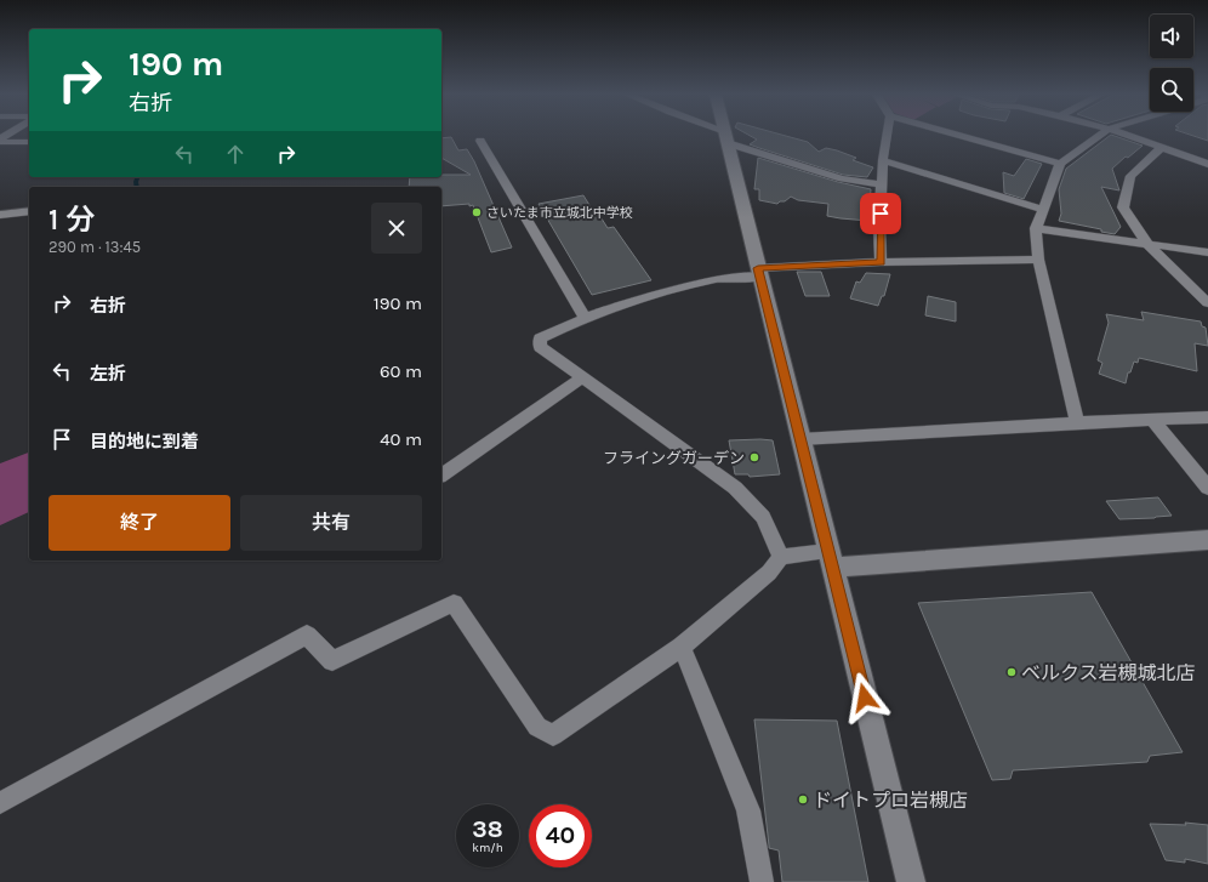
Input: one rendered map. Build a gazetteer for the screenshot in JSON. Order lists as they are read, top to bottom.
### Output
{
  "places": [
    "さいたま市立城北中学校",
    "フライングガーデン",
    "ベルクス岩槻城北店",
    "ドイトプロ岩槻店"
  ],
  "page": {
    "turn": ["190 m", "右折"],
    "heading": ["1 分", "290 m · 13:45"],
    "list": [
      {
        "name": "右折",
        "value": "190 m"
      },
      {
        "name": "左折",
        "value": "60 m"
      },
      {
        "name": "目的地に到着",
        "value": "40 m"
      }
    ],
    "buttons": ["終了", "共有"],
    "speed": "38 km/h",
    "limit": "40"
  }
}
